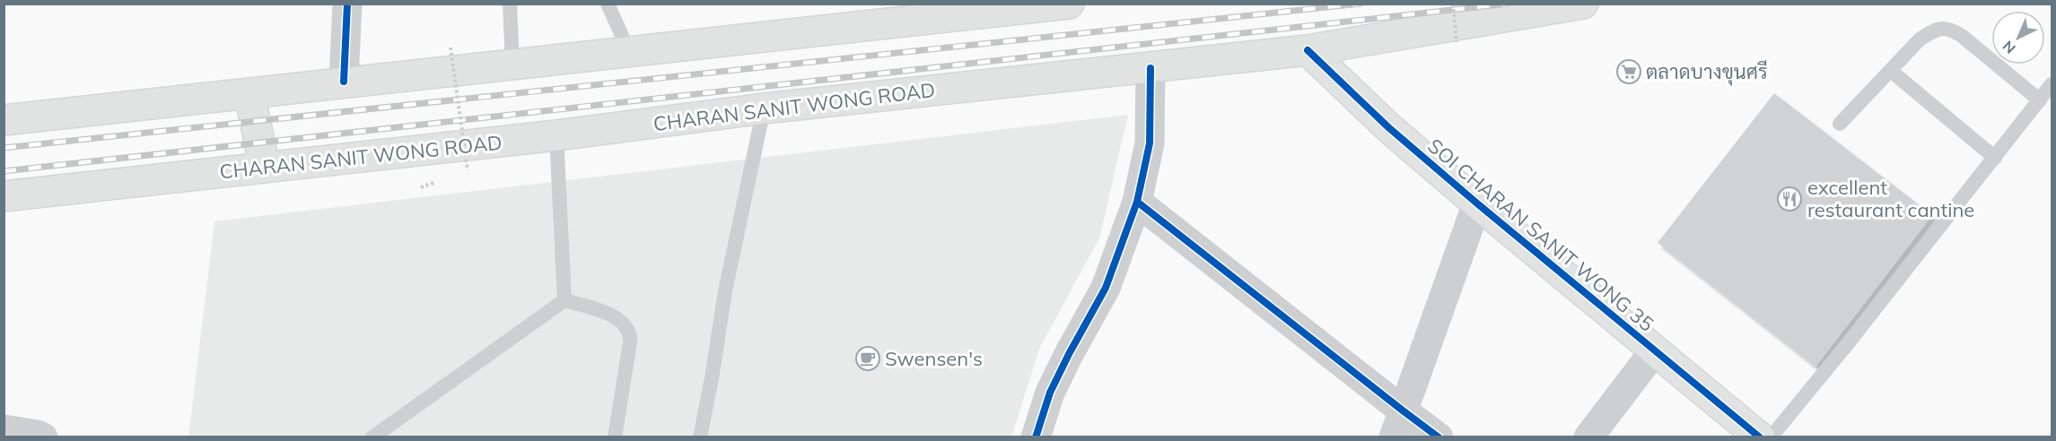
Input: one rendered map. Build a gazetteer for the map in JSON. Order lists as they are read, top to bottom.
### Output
{
  "streets": {
    "main road": ["CHARAN SANIT WONG ROAD", "SOI CHARAN SANIT WONG 35"]
  },
  "crossings": [
    ["CHARAN SANIT WONG ROAD", "SOI CHARAN SANIT WONG 35"]
  ],
  "places": {
    "supermarket": ["ตลาดบางขุนศรี"],
    "restaurant": ["excellent restaurant cantine"],
    "cafe": ["Swensen's"]
  },
  "north": "bottom left"
}
